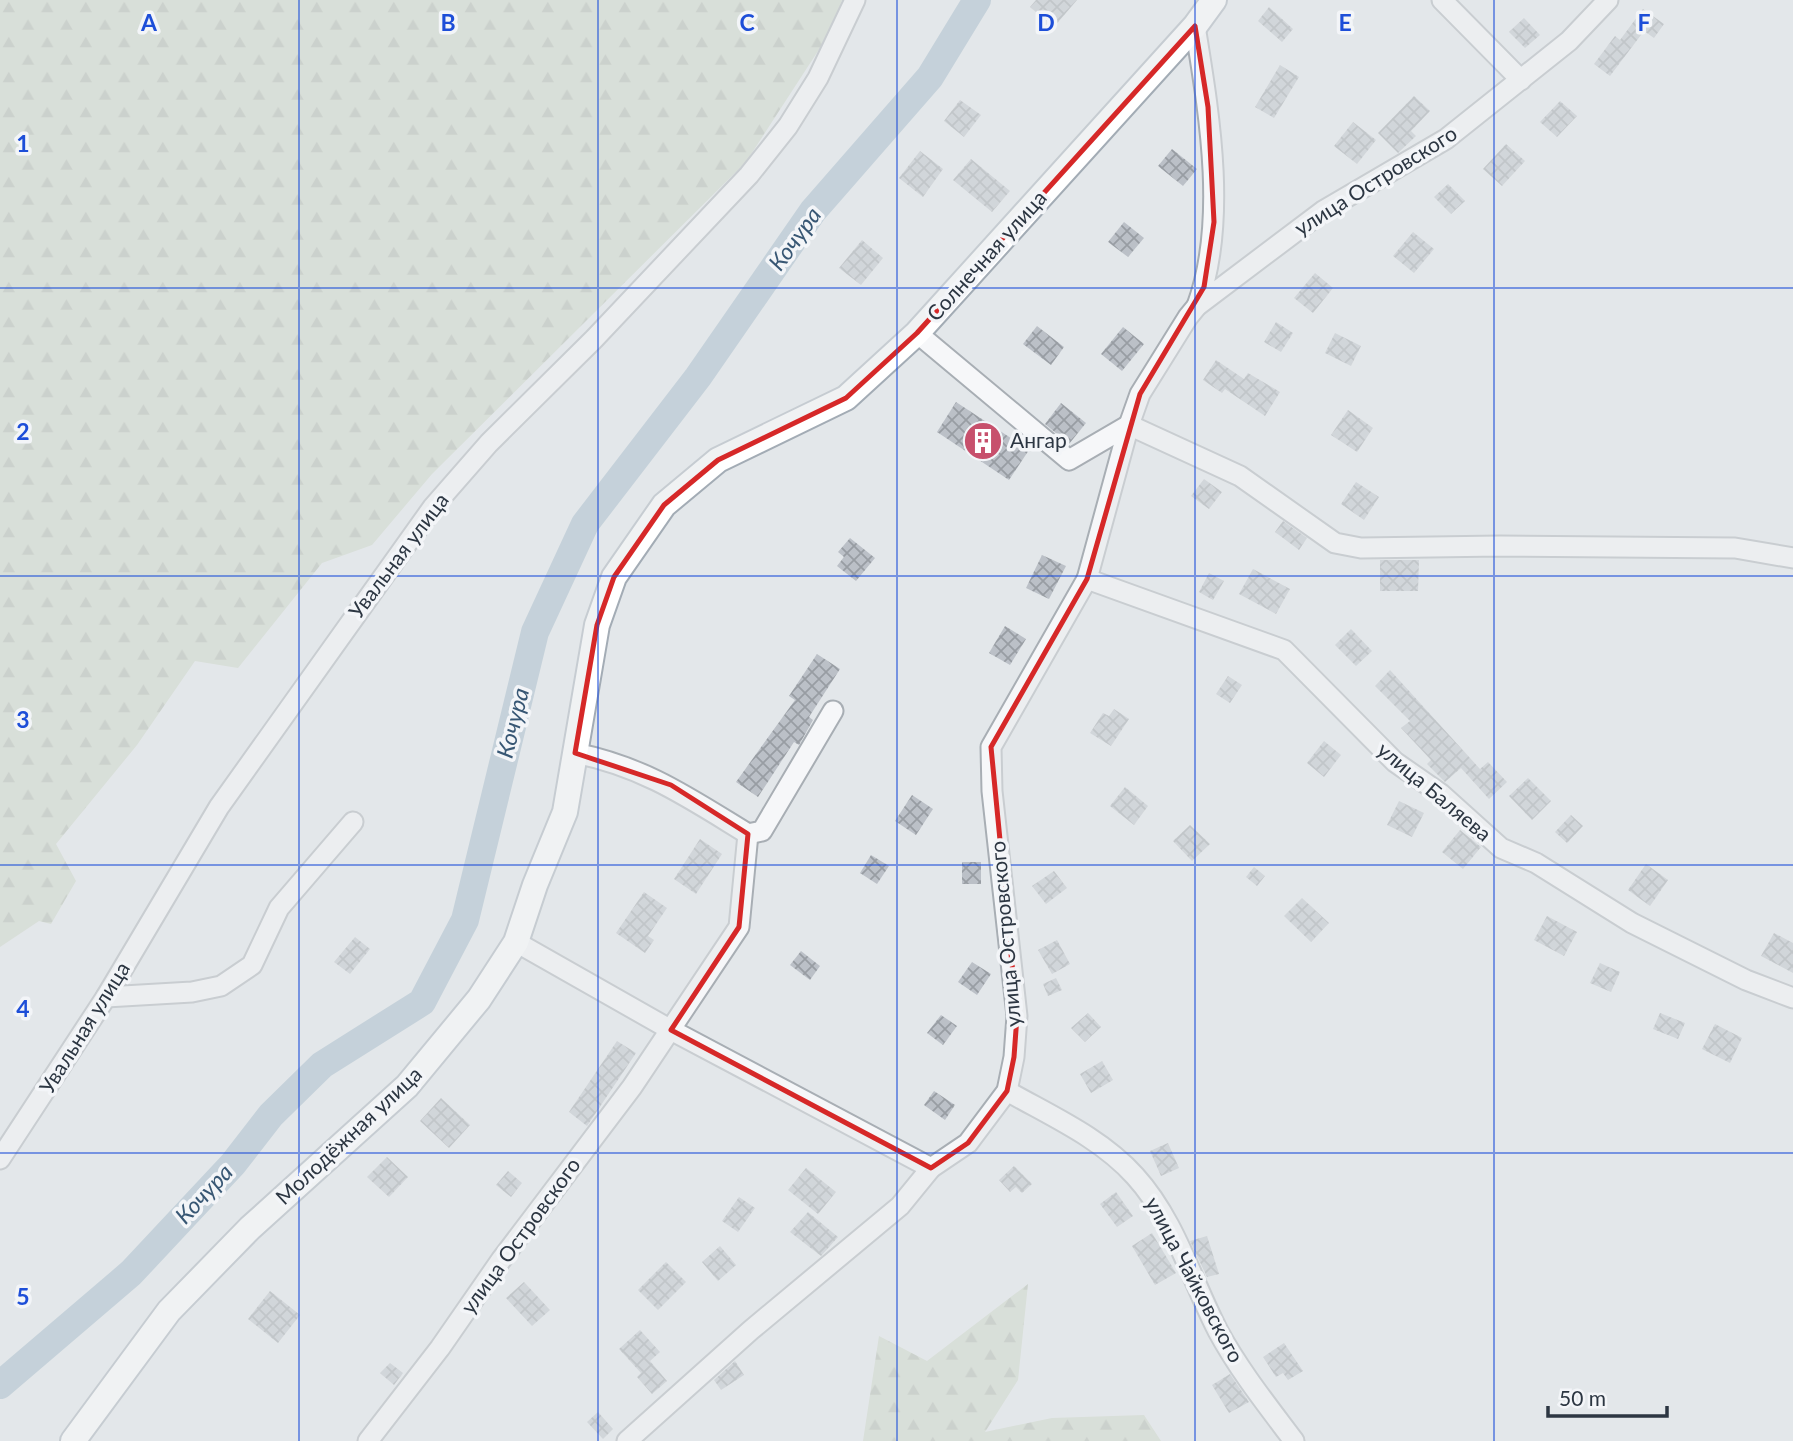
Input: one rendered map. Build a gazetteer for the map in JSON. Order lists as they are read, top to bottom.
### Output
{
  "streets": {
    "main road": ["Солнечная улица", "Молодёжная улица"],
    "street": [
      "улица Островского",
      "Увальная улица",
      "улица Баляева",
      "улица Чайковского"
    ]
  },
  "crossings": [
    ["улица Островского", "Солнечная улица"],
    ["улица Островского", "улица Баляева"],
    ["улица Островского", "улица Чайковского"],
    ["Солнечная улица", "Молодёжная улица"]
  ],
  "water": ["Кочура"],
  "places": {
    "building": ["Ангар"]
  },
  "scale_bar": "50 m",
  "grid": {
    "columns": [
      "A",
      "B",
      "C",
      "D",
      "E",
      "F"
    ],
    "rows": [
      "1",
      "2",
      "3",
      "4",
      "5"
    ]
  }
}
